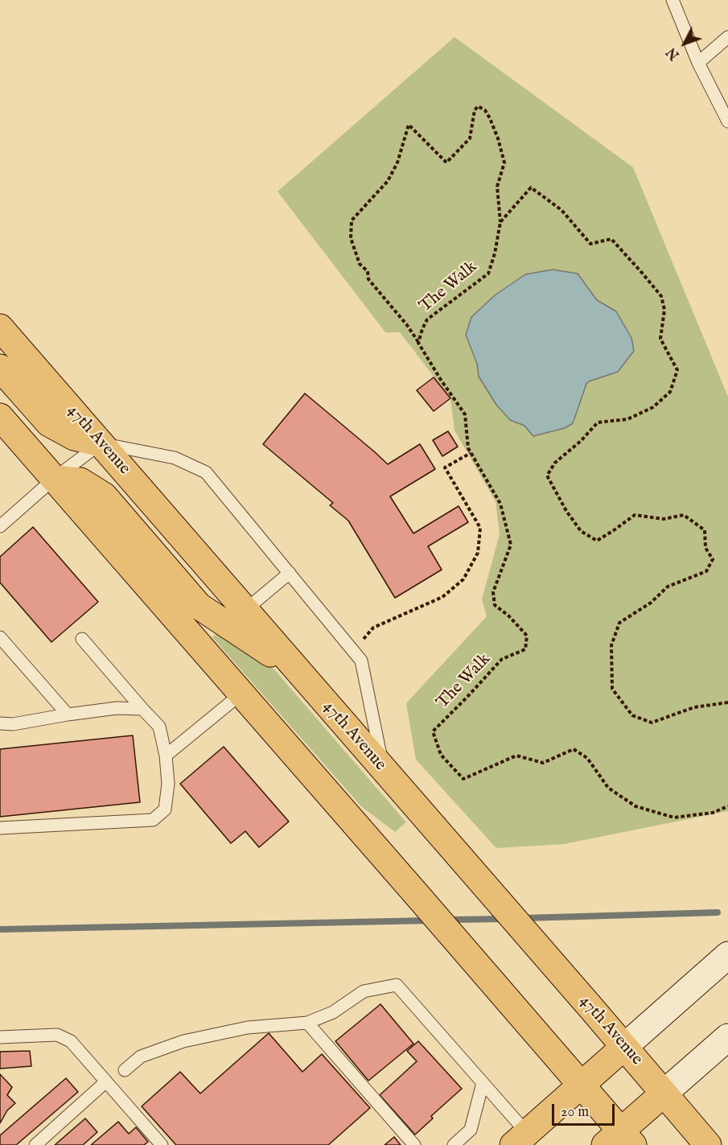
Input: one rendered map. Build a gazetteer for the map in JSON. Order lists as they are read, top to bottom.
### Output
{
  "streets": {
    "main road": ["47th Avenue"],
    "path": ["The Walk"]
  },
  "scale_bar": "20 m",
  "north": "bottom left"
}
